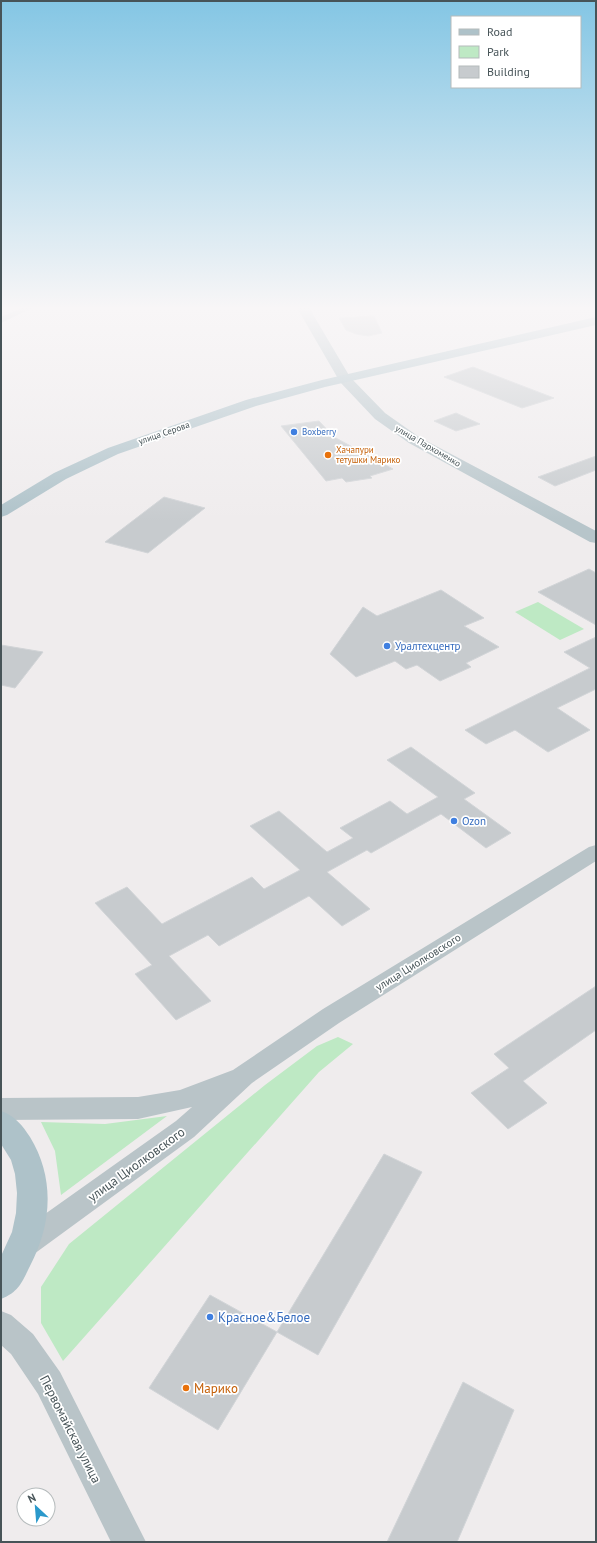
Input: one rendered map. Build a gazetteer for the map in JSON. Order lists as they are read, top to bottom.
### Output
{
  "streets": {
    "main road": ["улица Серова", "улица Пархоменко"],
    "street": ["улица Циолковского", "Первомайская улица"]
  },
  "crossings": [
    ["улица Серова", "улица Пархоменко"]
  ],
  "places": [
    "Boxberry",
    "Хачапури тетушки Марико",
    "Уралтехцентр",
    "Ozon",
    "Красное&Белое",
    "Марико"
  ],
  "legend": ["Road", "Park", "Building"],
  "north": "top left"
}
